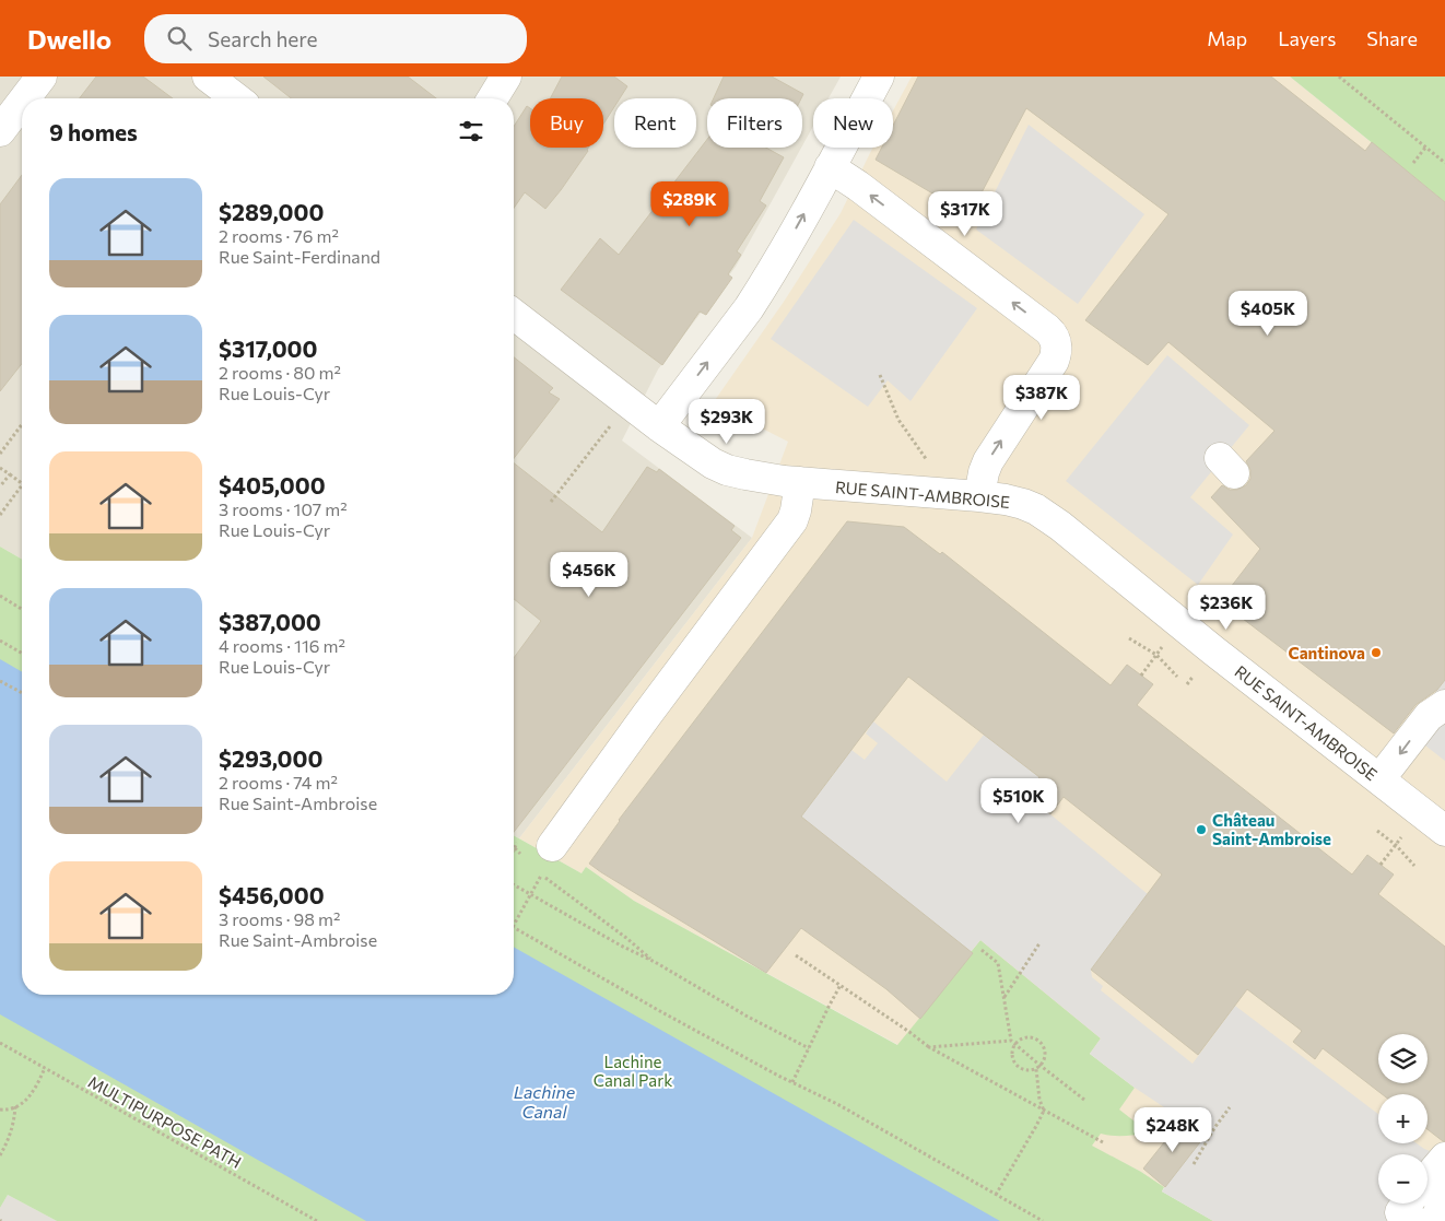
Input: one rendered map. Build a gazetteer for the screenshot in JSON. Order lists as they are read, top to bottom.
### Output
{
  "streets": {
    "street": ["RUE SAINT-AMBROISE"],
    "path": ["MULTIPURPOSE PATH"]
  },
  "water": ["Lachine Canal"],
  "parks": ["Lachine Canal Park"],
  "places": ["Cantinova", "Château Saint-Ambroise"],
  "page": {
    "header": "Dwello",
    "search": "Search here",
    "nav": ["Map", "Layers", "Share"],
    "chip": [
      "Buy",
      "Rent",
      "Filters",
      "New"
    ],
    "heading": "9 homes",
    "list": [
      {
        "name": "$289,000",
        "note": "2 rooms · 76 m² · Rue Saint-Ferdinand"
      },
      {
        "name": "$317,000",
        "note": "2 rooms · 80 m² · Rue Louis-Cyr"
      },
      {
        "name": "$405,000",
        "note": "3 rooms · 107 m² · Rue Louis-Cyr"
      },
      {
        "name": "$387,000",
        "note": "4 rooms · 116 m² · Rue Louis-Cyr"
      },
      {
        "name": "$293,000",
        "note": "2 rooms · 74 m² · Rue Saint-Ambroise"
      },
      {
        "name": "$456,000",
        "note": "3 rooms · 98 m² · Rue Saint-Ambroise"
      }
    ],
    "price": [
      "$289K",
      "$317K",
      "$405K",
      "$387K",
      "$293K",
      "$456K",
      "$236K",
      "$510K",
      "$248K"
    ],
    "map_buttons": ["+", "−"]
  }
}
